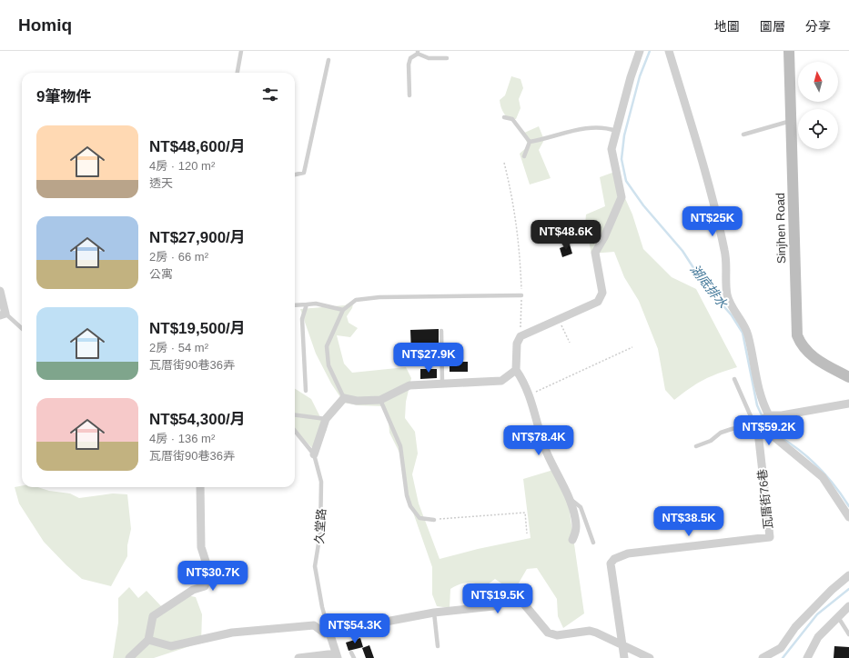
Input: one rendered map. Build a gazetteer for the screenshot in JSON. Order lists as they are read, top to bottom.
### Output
{
  "streets": {
    "street": ["Sinjhen Road", "瓦厝街76巷"],
    "lane": ["久堂路"]
  },
  "water": ["湖底排水"],
  "north": "top",
  "page": {
    "header": "Homiq",
    "nav": ["地圖", "圖層", "分享"],
    "heading": "9筆物件",
    "list": [
      {
        "name": "NT$48,600/月",
        "note": "4房 · 120 m² · 透天"
      },
      {
        "name": "NT$27,900/月",
        "note": "2房 · 66 m² · 公寓"
      },
      {
        "name": "NT$19,500/月",
        "note": "2房 · 54 m² · 瓦厝街90巷36弄"
      },
      {
        "name": "NT$54,300/月",
        "note": "4房 · 136 m² · 瓦厝街90巷36弄"
      }
    ],
    "price": [
      "NT$25K",
      "NT$48.6K",
      "NT$27.9K",
      "NT$59.2K",
      "NT$78.4K",
      "NT$38.5K",
      "NT$30.7K",
      "NT$19.5K",
      "NT$54.3K"
    ]
  }
}
